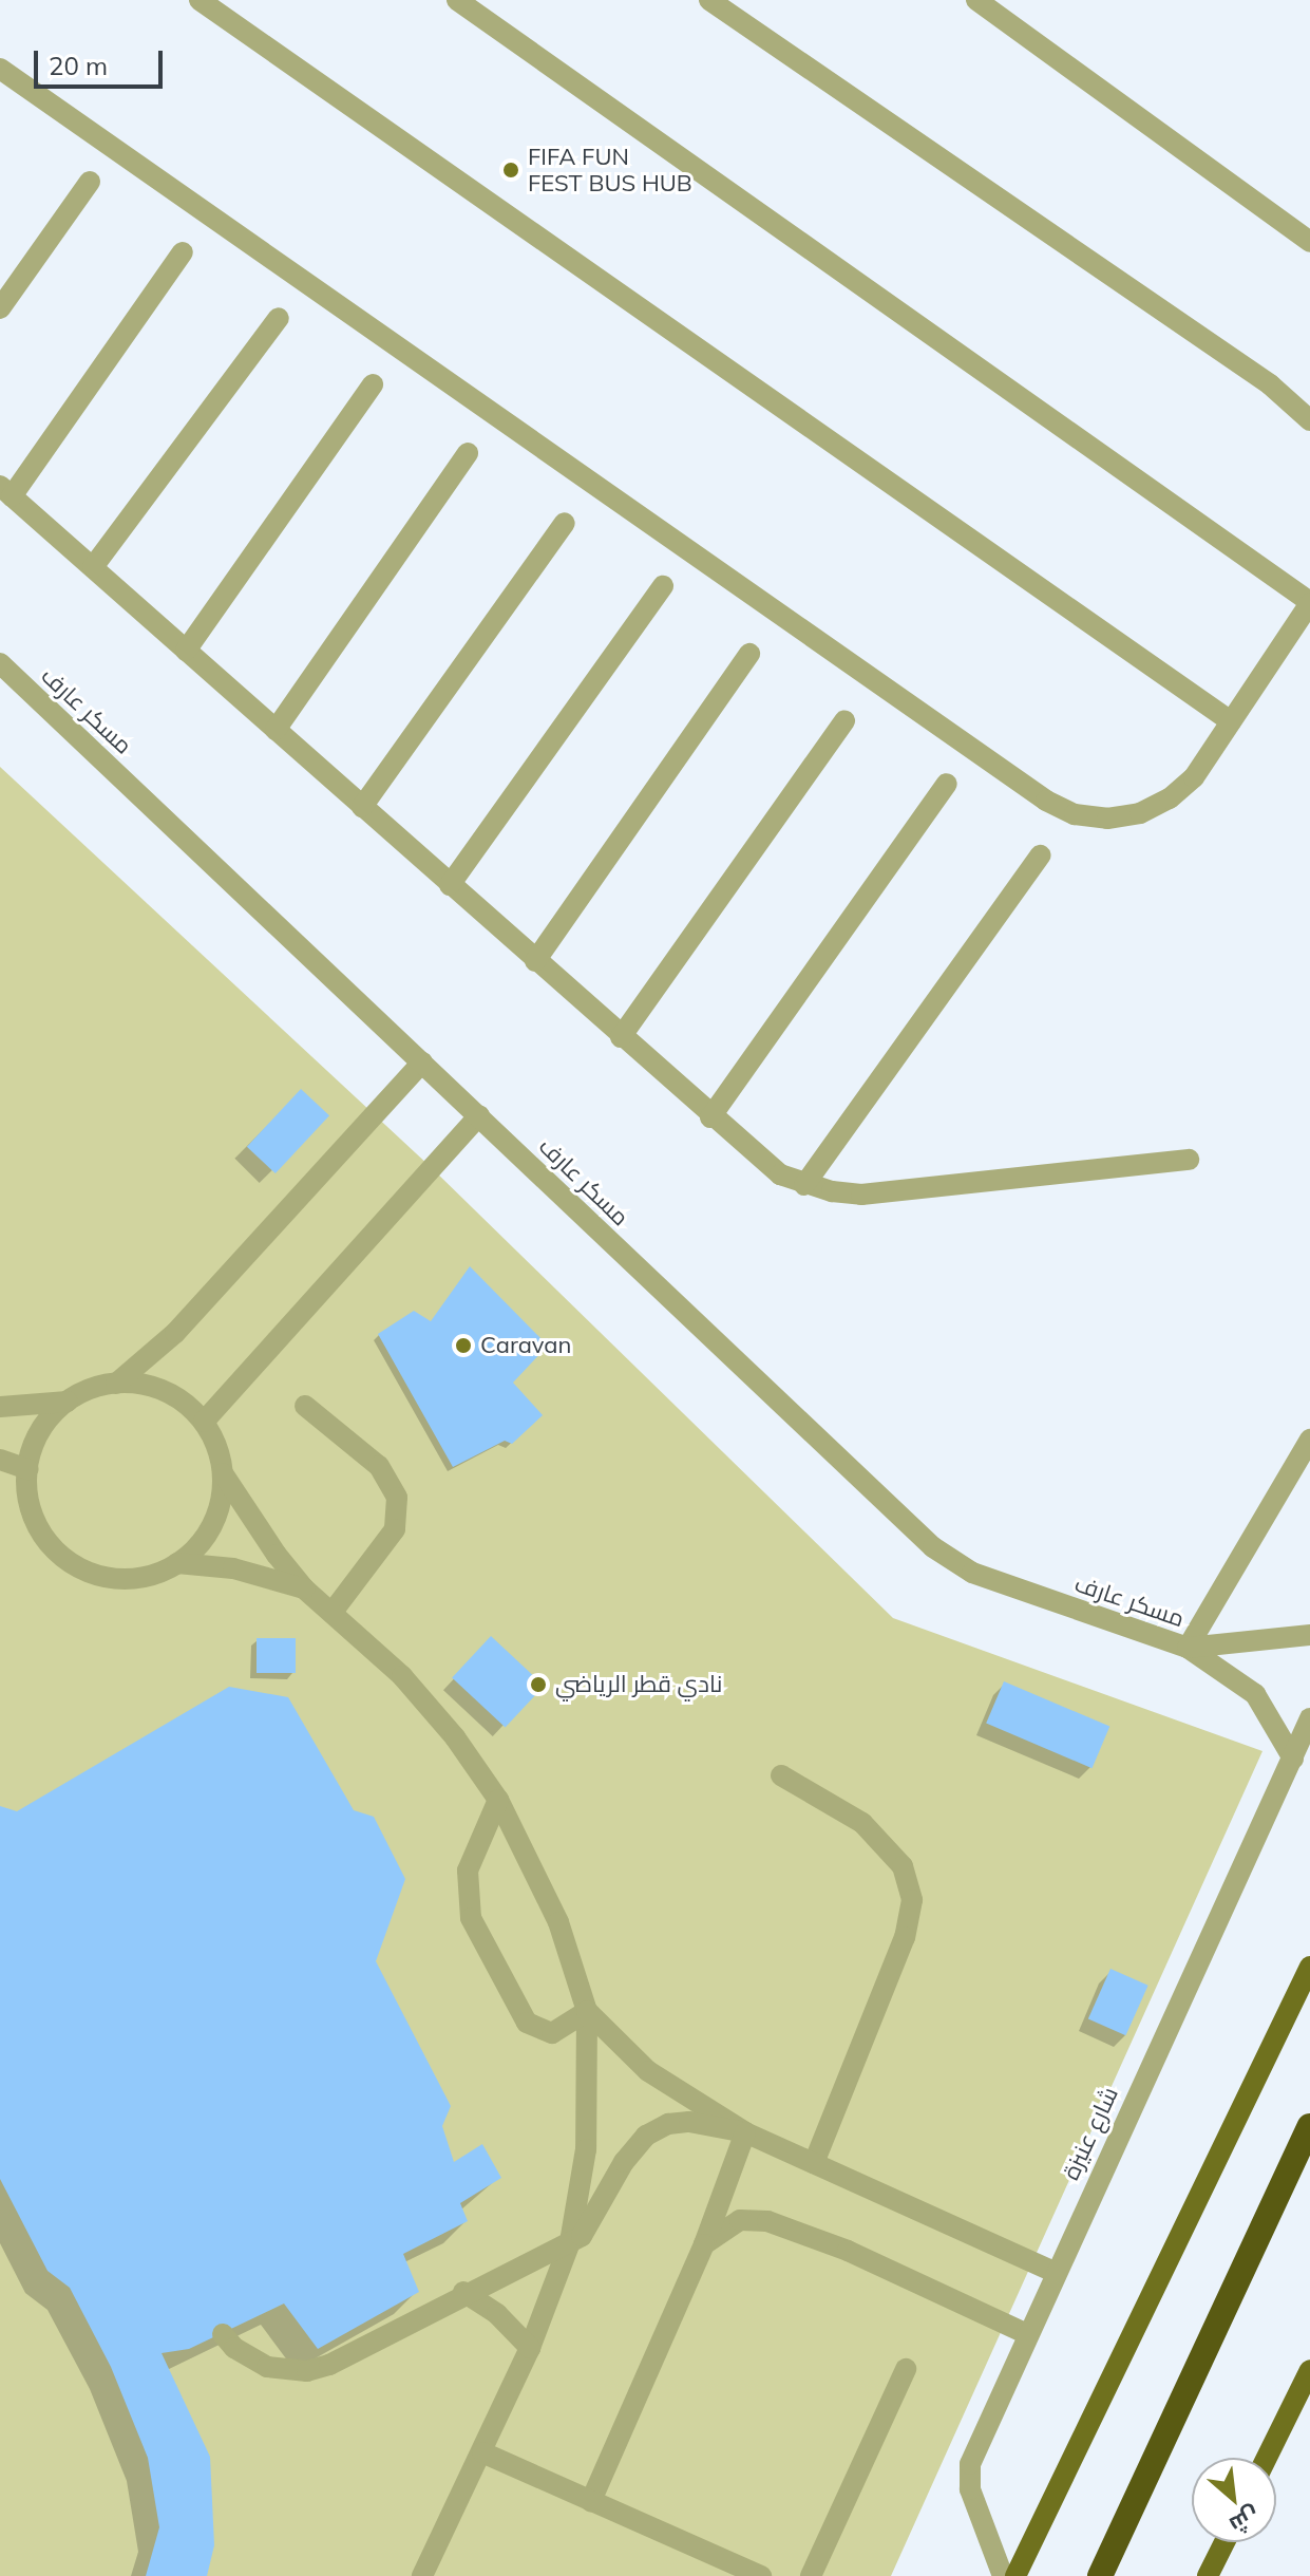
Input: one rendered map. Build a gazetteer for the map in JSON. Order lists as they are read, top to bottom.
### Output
{
  "streets": {
    "street": ["مسكر عارف", "شارع عنيزة"]
  },
  "crossings": [
    ["مسكر عارف", "شارع عنيزة"]
  ],
  "places": ["FIFA FUN FEST BUS HUB", "Caravan", "نادي قطر الرياضي"],
  "scale_bar": "20 m",
  "north": "bottom right"
}
